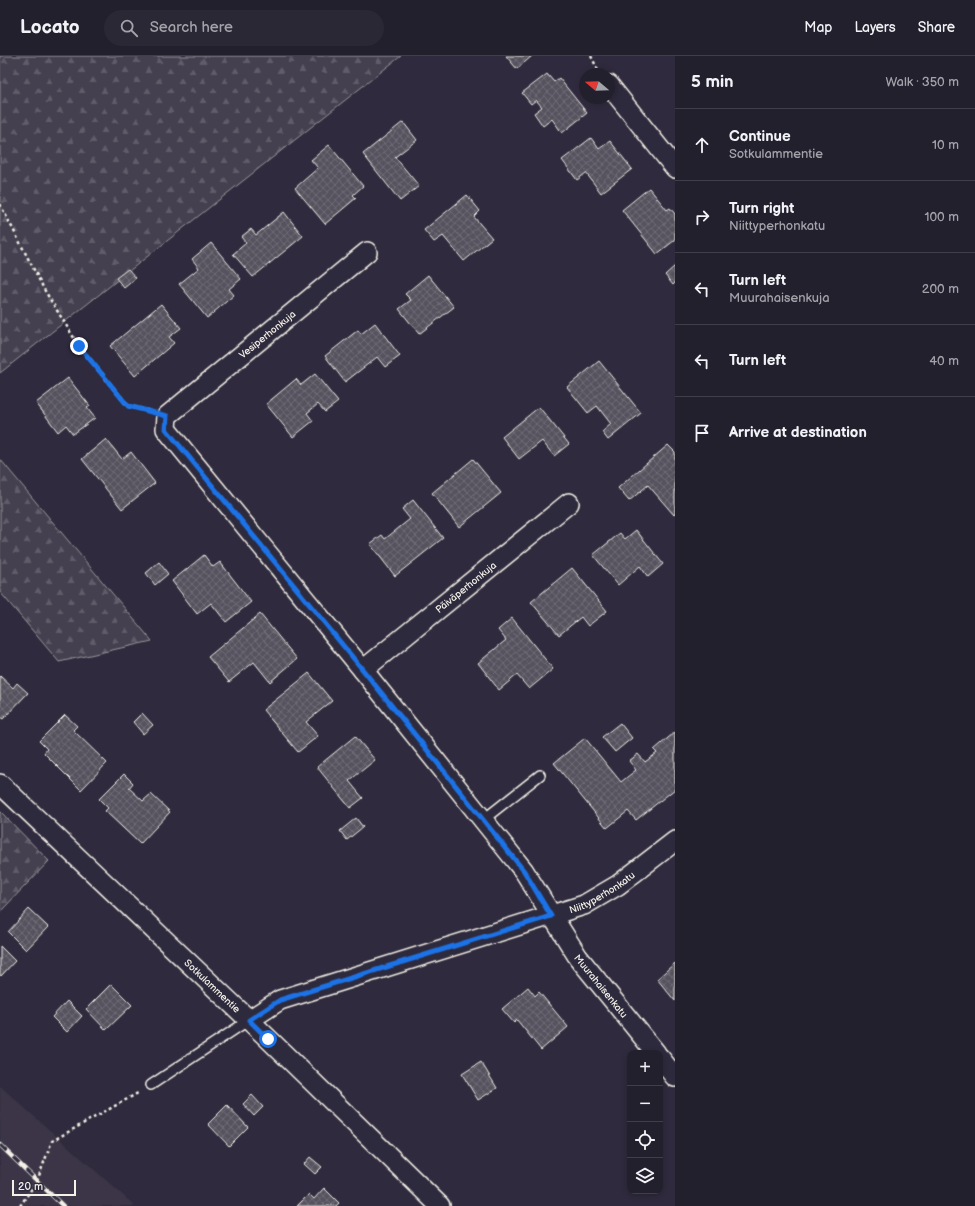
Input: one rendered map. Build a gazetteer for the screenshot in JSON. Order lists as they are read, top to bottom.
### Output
{
  "streets": {
    "street": [
      "Vesiperhonkuja",
      "Päiväperhonkuja",
      "Niittyperhonkatu",
      "Sotkulammentie",
      "Muurahaisenkatu"
    ]
  },
  "crossings": [
    ["Vesiperhonkuja", "Muurahaisenkatu"],
    ["Päiväperhonkuja", "Muurahaisenkatu"],
    ["Niittyperhonkatu", "Sotkulammentie"],
    ["Niittyperhonkatu", "Muurahaisenkatu"]
  ],
  "scale_bar": "20 m",
  "north": "left",
  "page": {
    "header": "Locato",
    "search": "Search here",
    "nav": ["Map", "Layers", "Share"],
    "heading": ["5 min", "Walk · 350 m"],
    "list": [
      ["Continue", "Sotkulammentie", "10 m"],
      ["Turn right", "Niittyperhonkatu", "100 m"],
      ["Turn left", "Muurahaisenkuja", "200 m"],
      ["Turn left", "40 m"],
      "Arrive at destination"
    ],
    "map_buttons": ["+", "−"],
    "scale": "20 m"
  }
}
